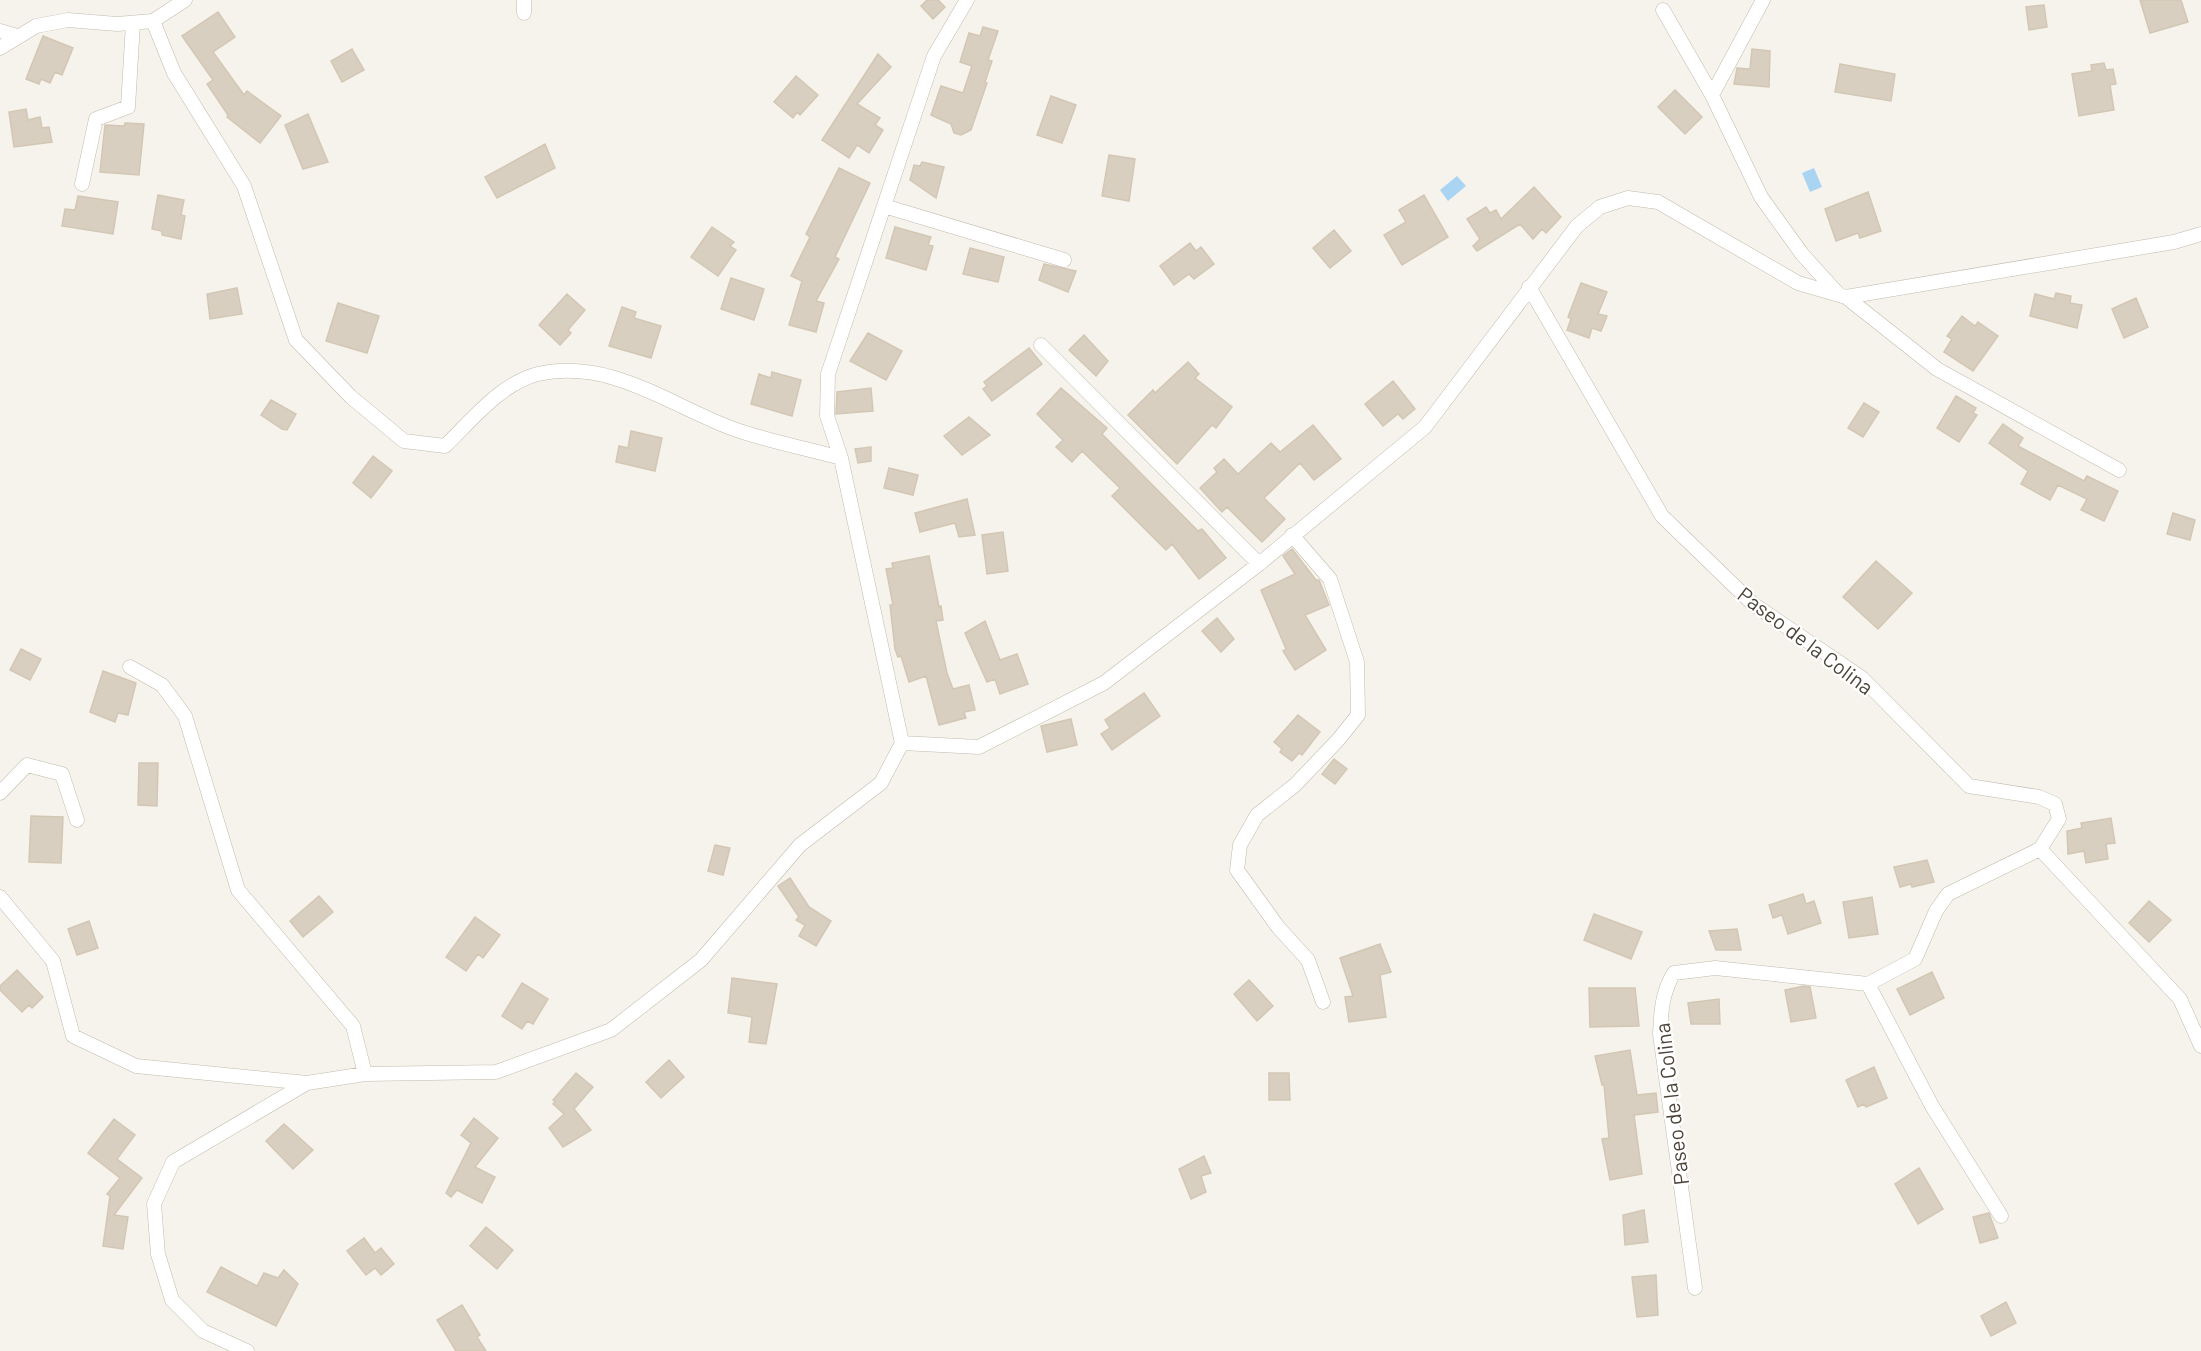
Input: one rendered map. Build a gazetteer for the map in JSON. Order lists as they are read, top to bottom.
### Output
{
  "streets": {
    "street": ["Paseo de la Colina"]
  }
}
